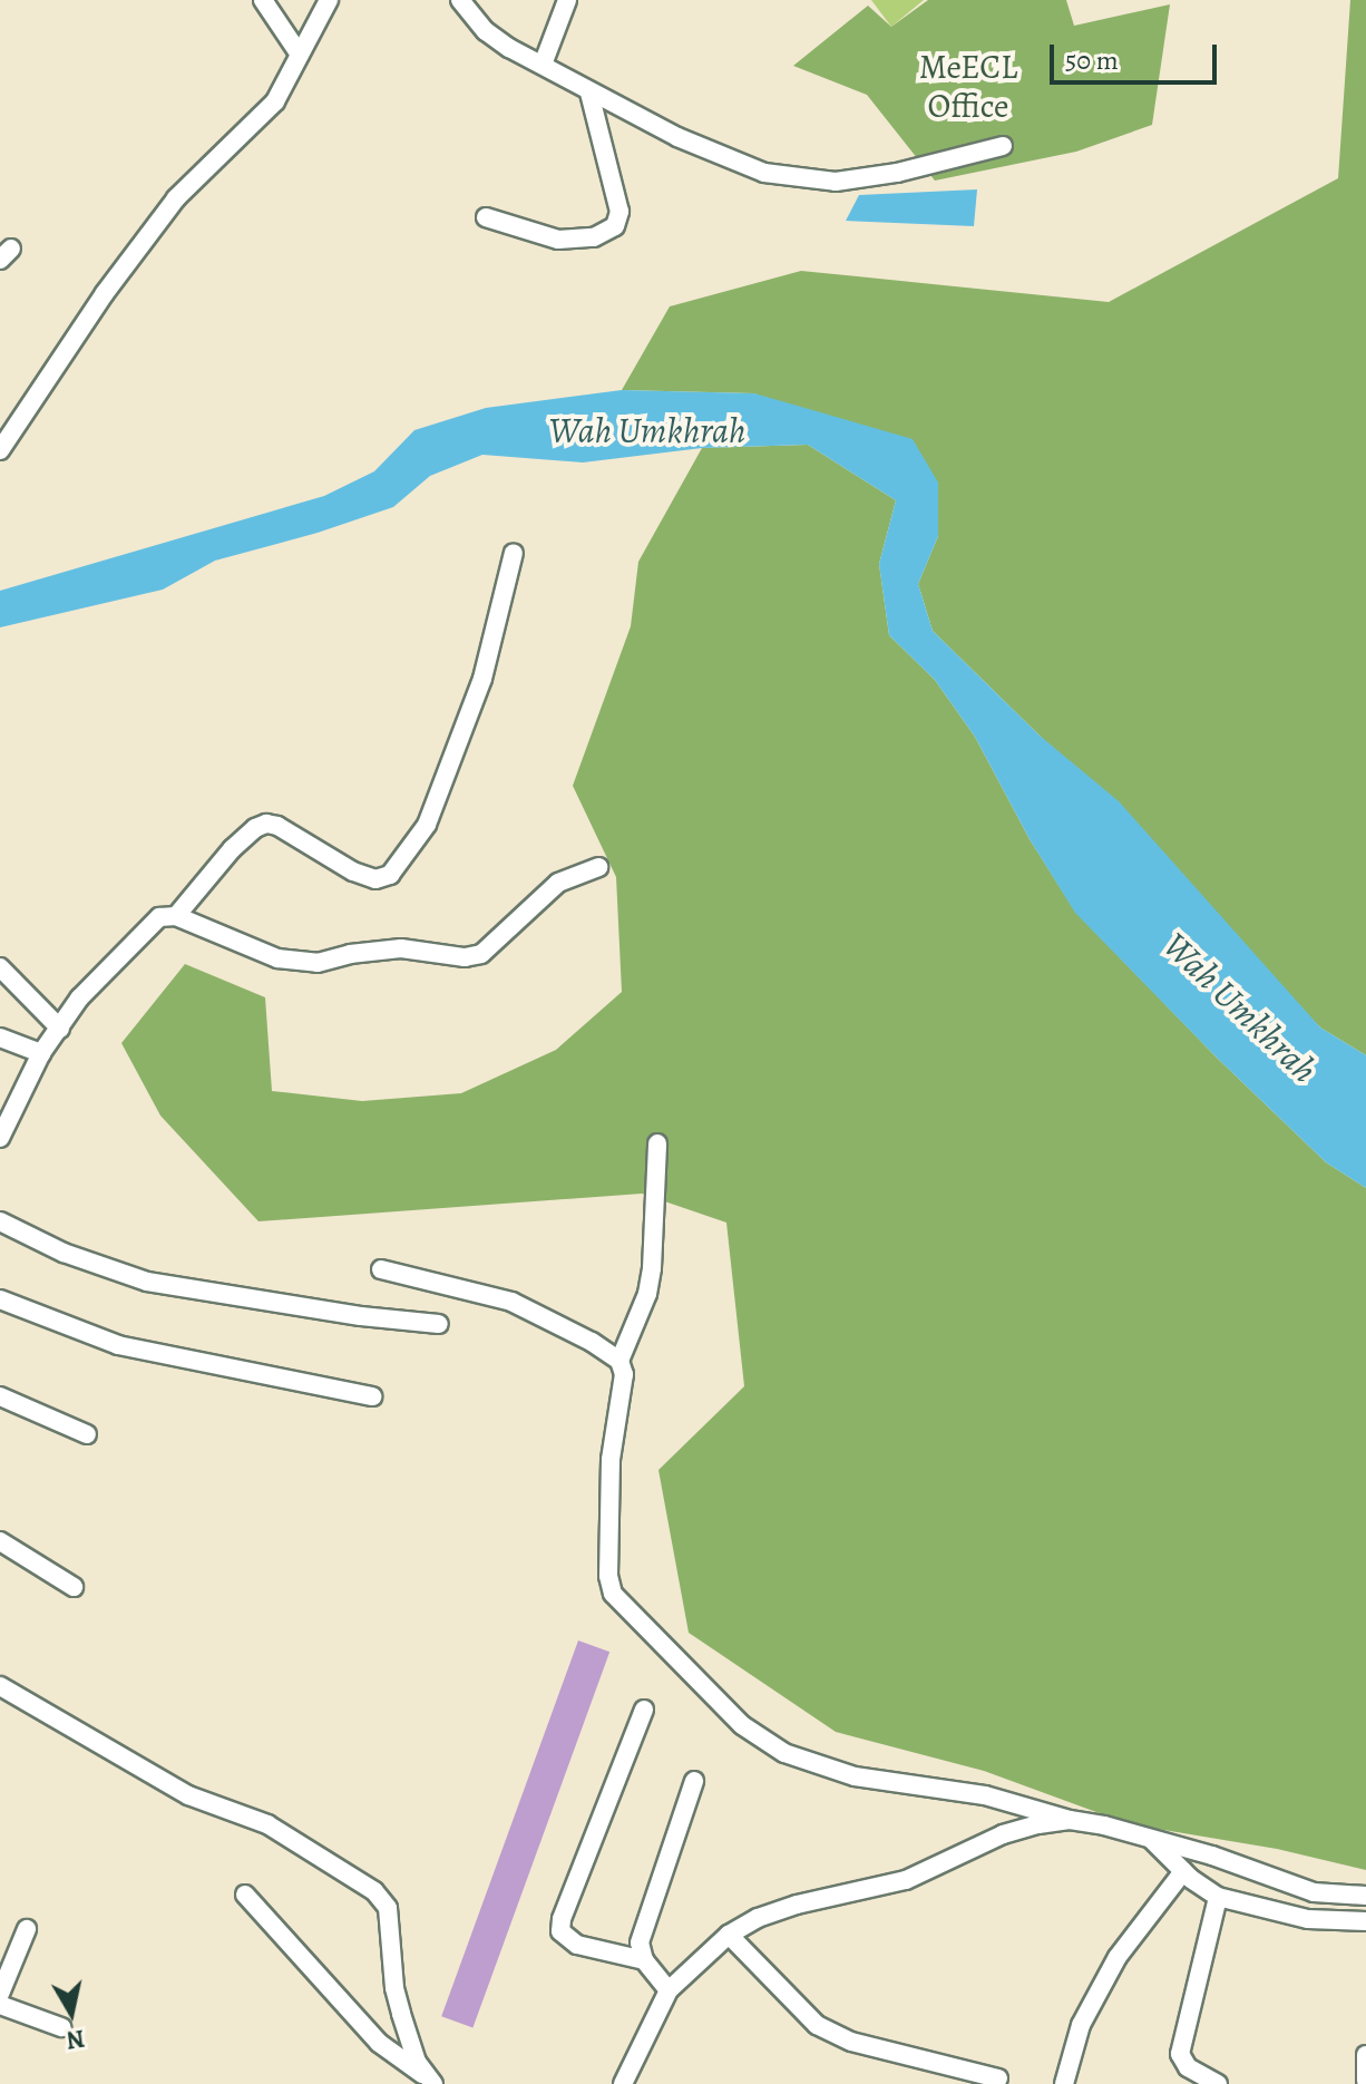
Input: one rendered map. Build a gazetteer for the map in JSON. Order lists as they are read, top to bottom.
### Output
{
  "water": ["Wah Umkhrah"],
  "parks": ["MeECL Office"],
  "scale_bar": "50 m",
  "north": "bottom"
}
